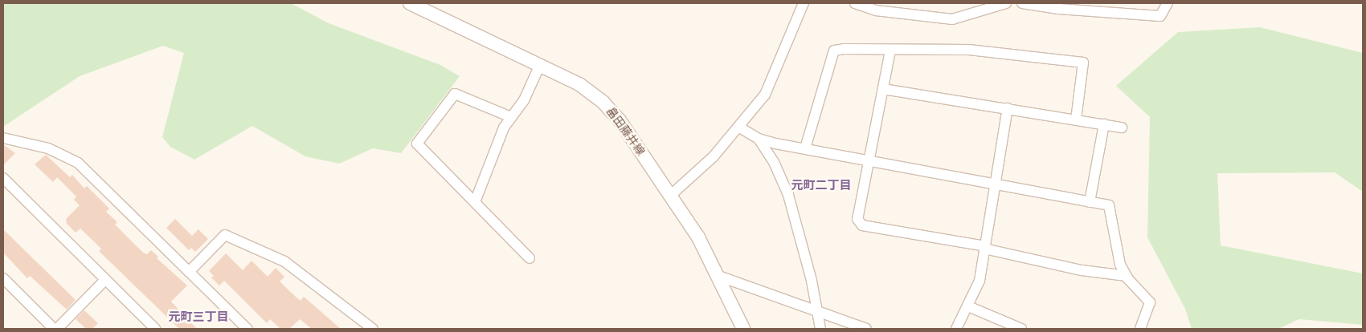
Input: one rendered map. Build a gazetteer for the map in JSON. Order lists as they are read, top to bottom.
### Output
{
  "streets": {
    "main road": ["畠田藤井線"]
  },
  "districts": ["元町二丁目", "元町三丁目"]
}
